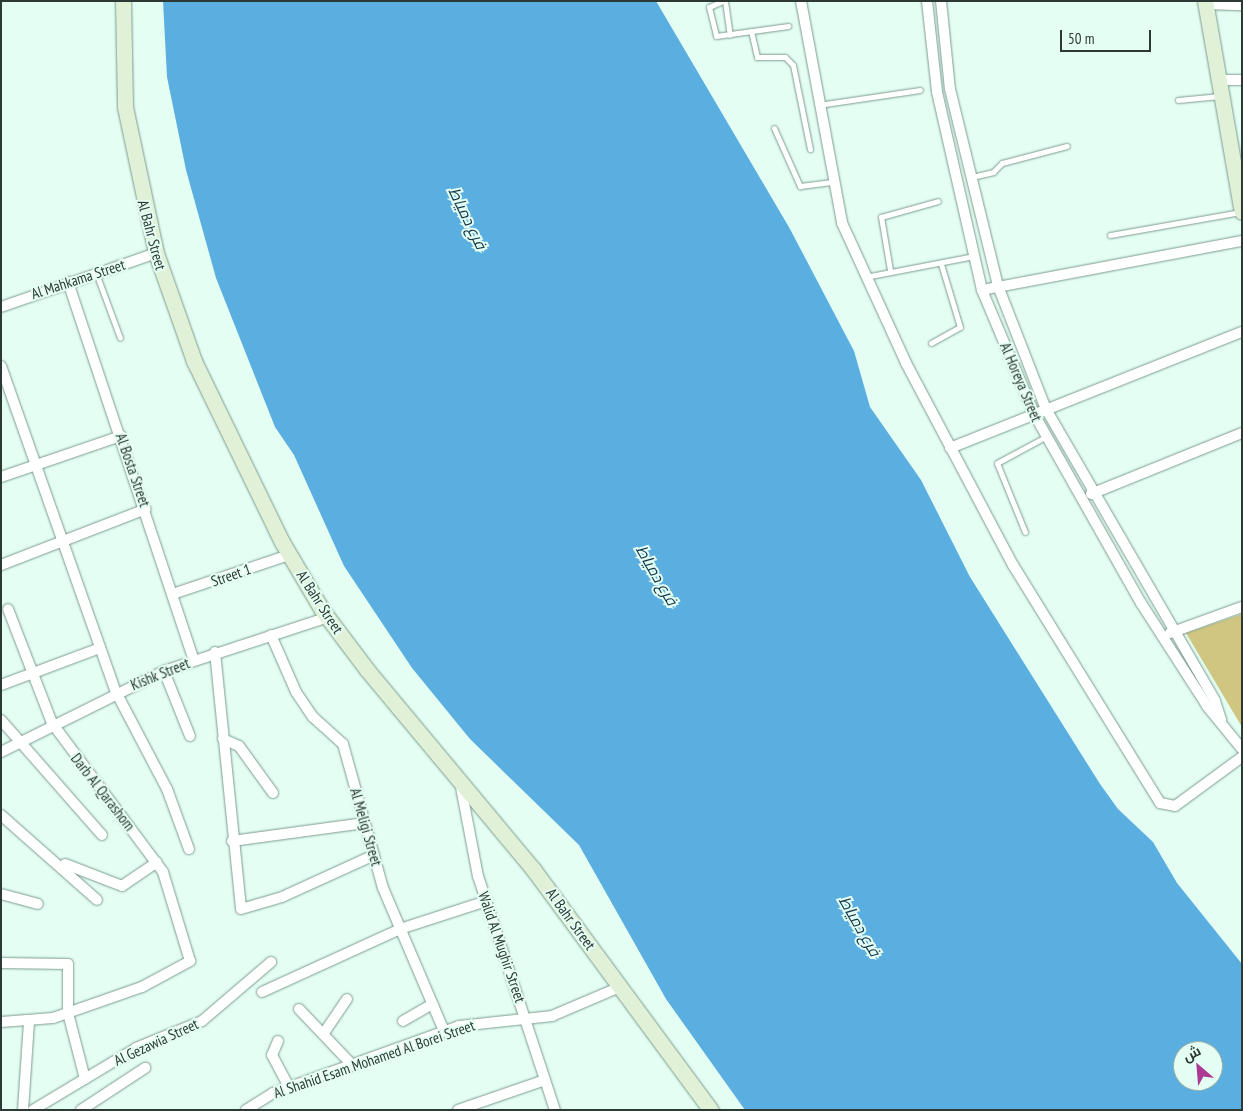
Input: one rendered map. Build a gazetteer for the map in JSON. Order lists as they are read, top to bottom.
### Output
{
  "streets": {
    "street": [
      "Al Bahr Street",
      "Al Mahkama Street",
      "Al Horeya Street",
      "Al Bosta Street",
      "Street 1",
      "Kishk Street",
      "Darb Al Qarashom",
      "Al Meligi Street",
      "Walid Al Mughir Street",
      "Al Gezawia Street",
      "Al Shahid Esam Mohamed Al Borei Street"
    ]
  },
  "crossings": [
    ["Al Bahr Street", "Al Mahkama Street"],
    ["Al Bahr Street", "Street 1"],
    ["Al Bahr Street", "Kishk Street"],
    ["Al Bahr Street", "Walid Al Mughir Street"],
    ["Al Bahr Street", "Al Shahid Esam Mohamed Al Borei Street"],
    ["Al Mahkama Street", "Al Bosta Street"],
    ["Al Bosta Street", "Street 1"],
    ["Al Bosta Street", "Kishk Street"],
    ["Kishk Street", "Darb Al Qarashom"],
    ["Kishk Street", "Al Meligi Street"],
    ["Al Meligi Street", "Al Shahid Esam Mohamed Al Borei Street"],
    ["Walid Al Mughir Street", "Al Shahid Esam Mohamed Al Borei Street"]
  ],
  "water": ["فرع دمياط"],
  "scale_bar": "50 m",
  "north": "top left"
}
